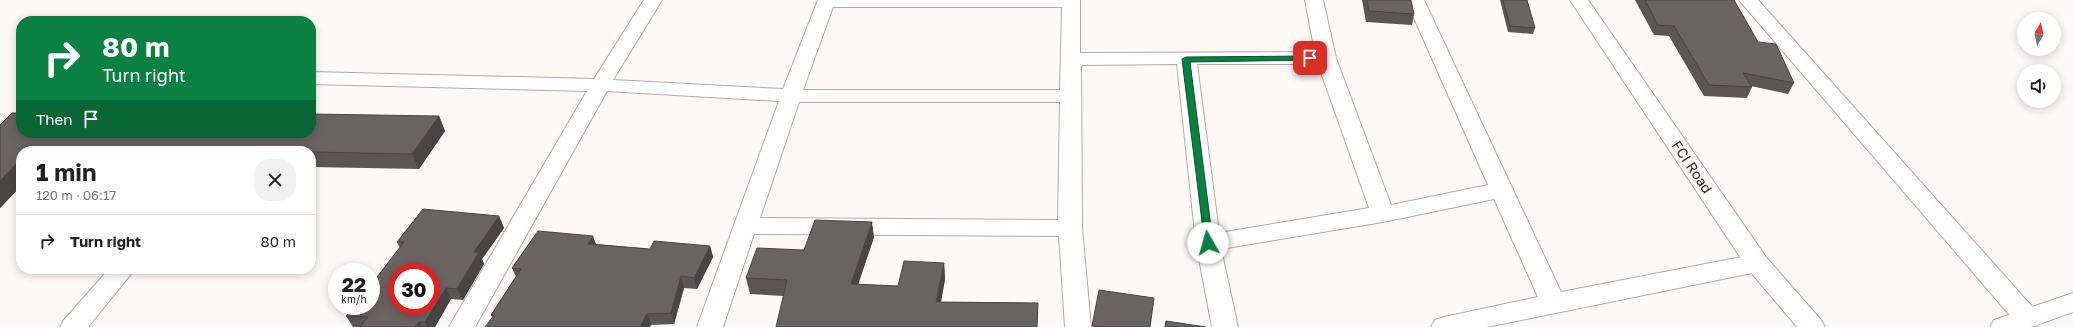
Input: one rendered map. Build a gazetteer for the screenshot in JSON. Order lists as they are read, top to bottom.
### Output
{
  "streets": {
    "street": ["FCI Road"]
  },
  "north": "top",
  "page": {
    "turn": ["80 m", "Turn right"],
    "then": "Then",
    "heading": ["1 min", "120 m · 06:17"],
    "list": [
      {
        "name": "Turn right",
        "value": "80 m"
      }
    ],
    "speed": "22 km/h",
    "limit": "30"
  }
}
